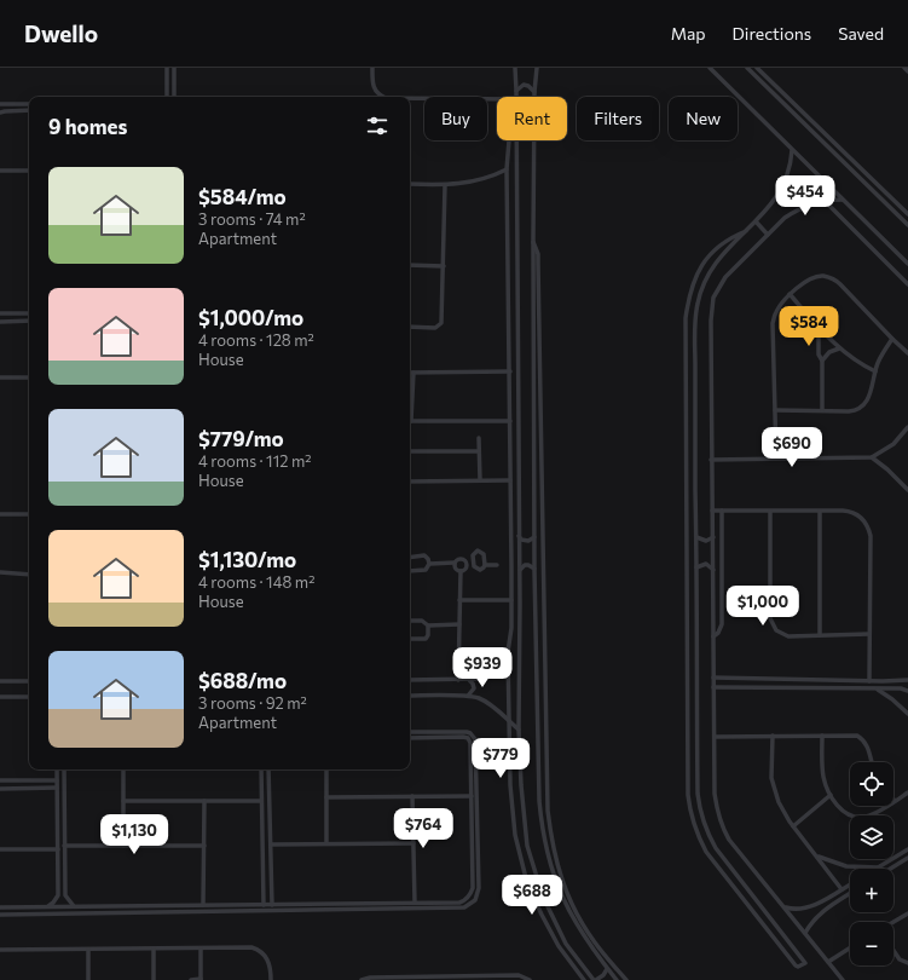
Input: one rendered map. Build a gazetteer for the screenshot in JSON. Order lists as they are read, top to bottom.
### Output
{
  "page": {
    "header": "Dwello",
    "nav": ["Map", "Directions", "Saved"],
    "chip": [
      "Buy",
      "Rent",
      "Filters",
      "New"
    ],
    "heading": "9 homes",
    "list": [
      {
        "name": "$584/mo",
        "note": "3 rooms · 74 m² · Apartment"
      },
      {
        "name": "$1,000/mo",
        "note": "4 rooms · 128 m² · House"
      },
      {
        "name": "$779/mo",
        "note": "4 rooms · 112 m² · House"
      },
      {
        "name": "$1,130/mo",
        "note": "4 rooms · 148 m² · House"
      },
      {
        "name": "$688/mo",
        "note": "3 rooms · 92 m² · Apartment"
      }
    ],
    "price": [
      "$454",
      "$584",
      "$690",
      "$1,000",
      "$939",
      "$779",
      "$764",
      "$1,130",
      "$688"
    ],
    "map_buttons": ["+", "−"]
  }
}
